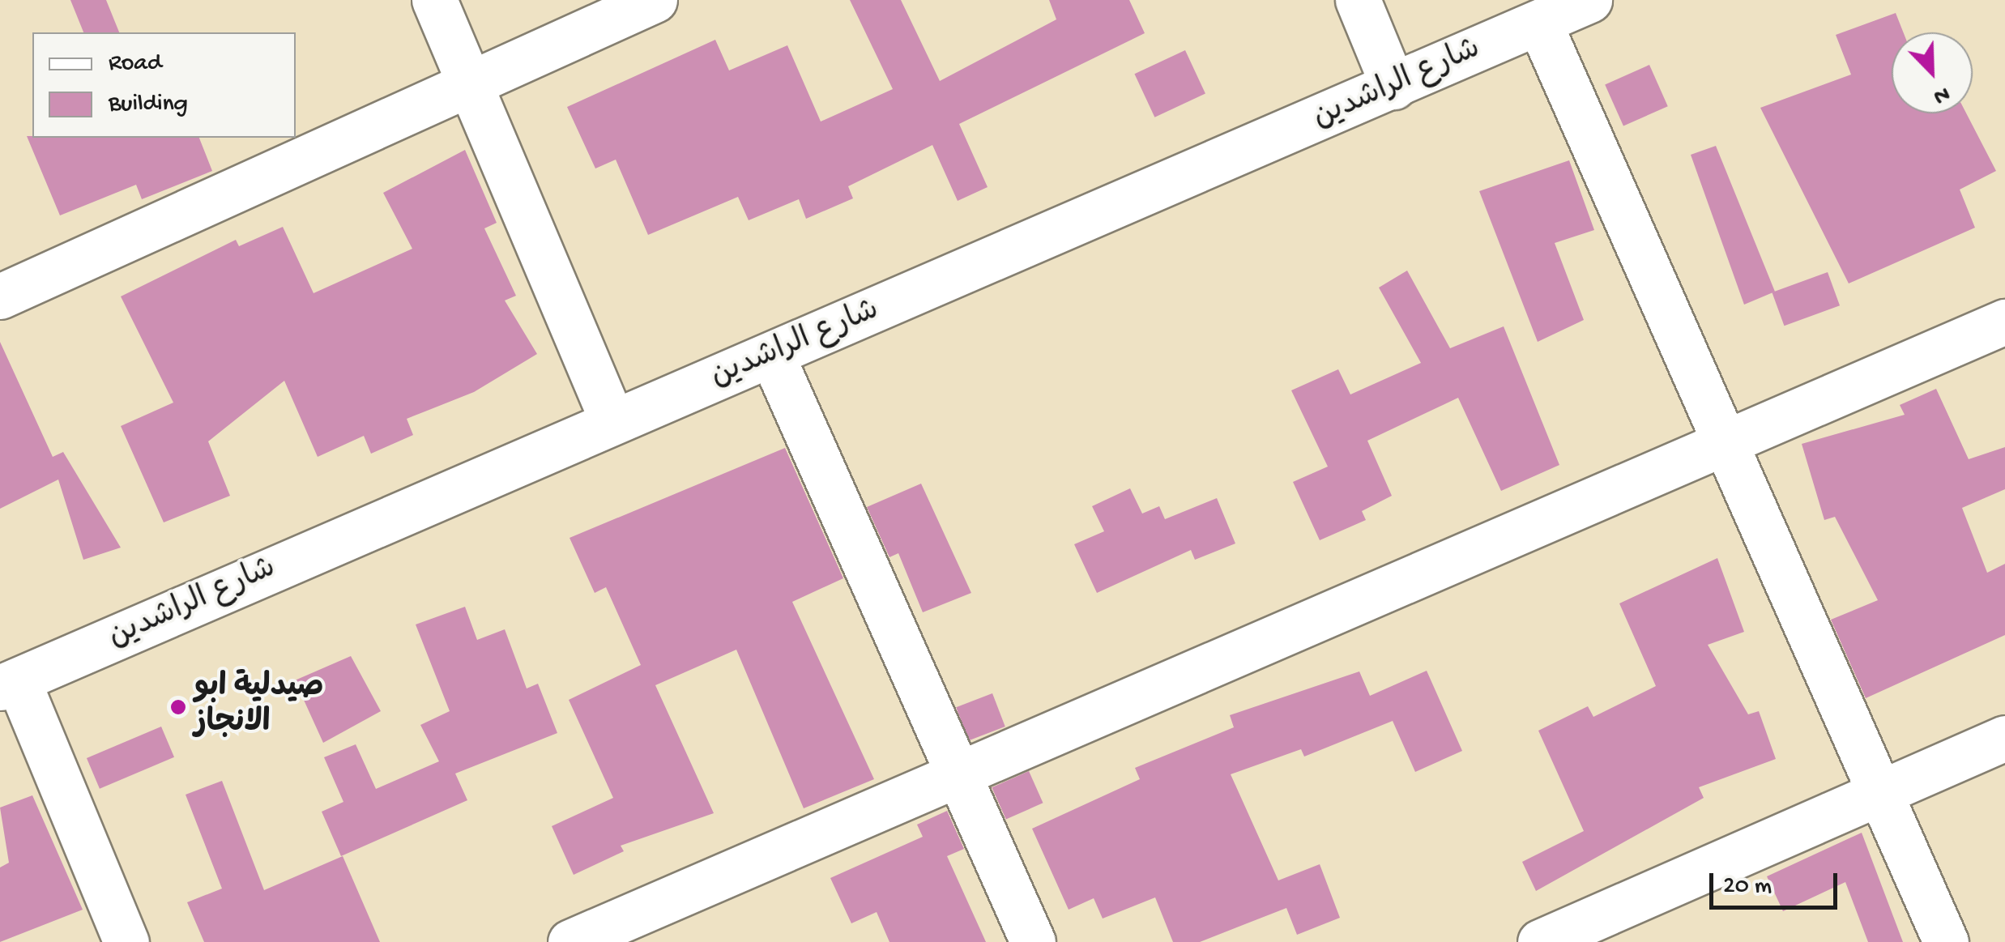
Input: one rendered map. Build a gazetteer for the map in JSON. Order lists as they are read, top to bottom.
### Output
{
  "streets": {
    "street": ["شارع الراشدين"]
  },
  "places": ["صيدلية ابو الانجاز"],
  "legend": ["Road", "Building"],
  "scale_bar": "20 m",
  "north": "bottom right"
}
